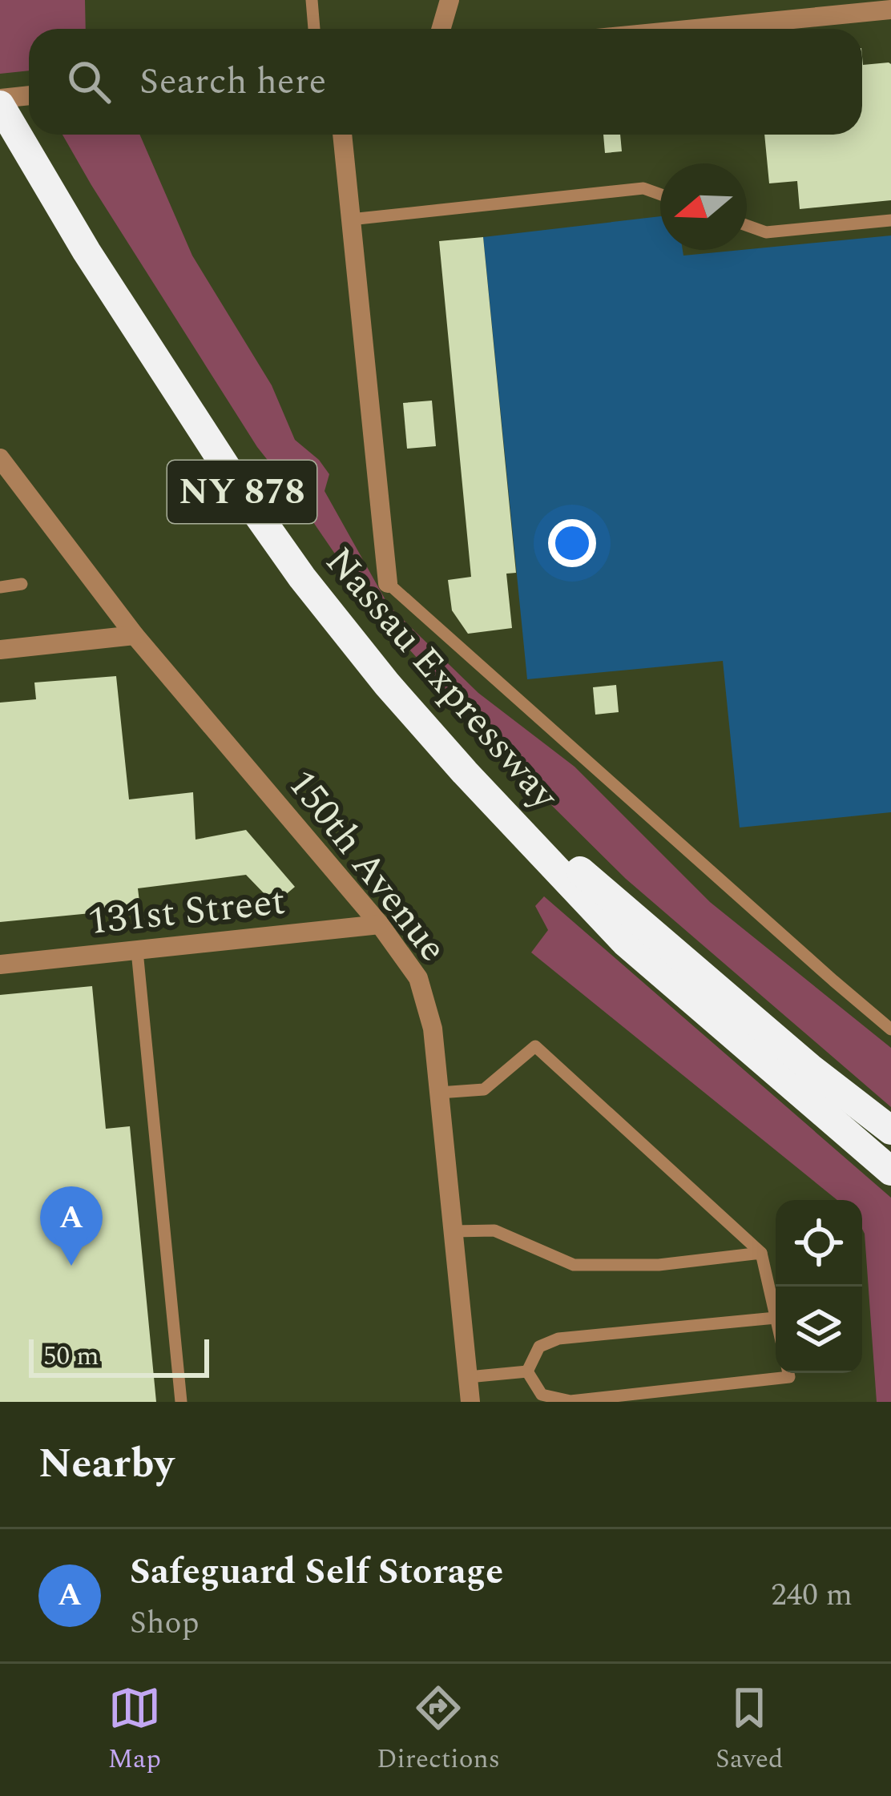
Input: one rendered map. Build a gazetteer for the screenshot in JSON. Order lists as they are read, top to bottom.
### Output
{
  "streets": {
    "highway": ["NY 878", "Nassau Expressway"],
    "street": ["150th Avenue", "131st Street"]
  },
  "crossings": [
    ["150th Avenue", "131st Street"]
  ],
  "scale_bar": "50 m",
  "north": "left",
  "page": {
    "search": "Search here",
    "pins": "A",
    "scale": "50 m",
    "heading": "Nearby",
    "list": [
      {
        "mark": "A",
        "name": "Safeguard Self Storage",
        "note": "Shop",
        "value": "240 m"
      }
    ],
    "nav": ["Map", "Directions", "Saved"]
  }
}
